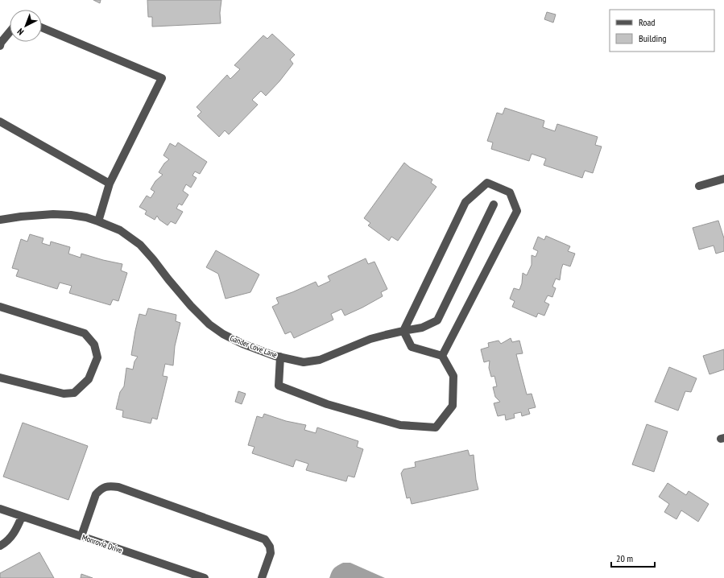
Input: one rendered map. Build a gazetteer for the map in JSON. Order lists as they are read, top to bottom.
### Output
{
  "streets": {
    "street": ["Gander Cove Lane", "Monrovia Drive"]
  },
  "legend": ["Road", "Building"],
  "scale_bar": "20 m",
  "north": "bottom left"
}
